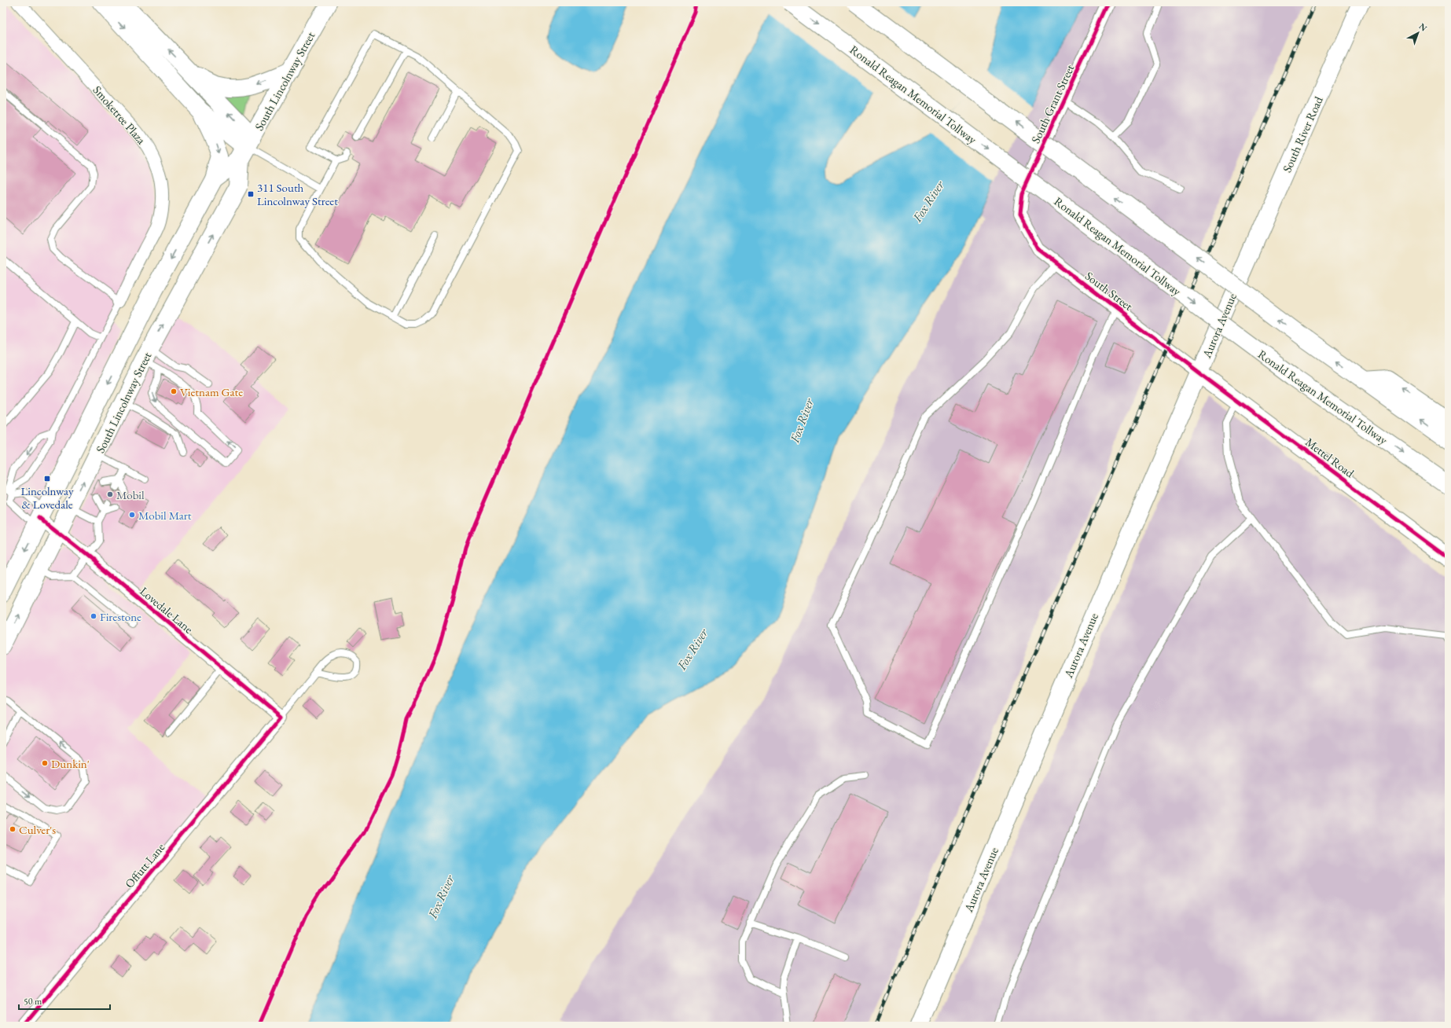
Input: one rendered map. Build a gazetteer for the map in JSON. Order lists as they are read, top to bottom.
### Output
{
  "streets": {
    "main road": [
      "South Lincolnway Street",
      "Ronald Reagan Memorial Tollway",
      "South River Road",
      "Aurora Avenue",
      "Mettel Road"
    ],
    "street": [
      "South Grant Street",
      "Smoketree Plaza",
      "South Street",
      "Lovedale Lane",
      "Offutt Lane"
    ]
  },
  "crossings": [
    ["South Lincolnway Street", "Lovedale Lane"],
    ["South Grant Street", "South Street"],
    ["South River Road", "Aurora Avenue"],
    ["South Street", "Aurora Avenue"],
    ["South Street", "Mettel Road"],
    ["Aurora Avenue", "Mettel Road"],
    ["Lovedale Lane", "Offutt Lane"]
  ],
  "water": ["Fox River"],
  "places": {
    "transit": ["311 South Lincolnway Street", "Lincolnway & Lovedale"],
    "other": [
      "Vietnam Gate",
      "Mobil",
      "Mobil Mart",
      "Firestone",
      "Dunkin'",
      "Culver's"
    ]
  },
  "scale_bar": "50 m",
  "north": "top right"
}
